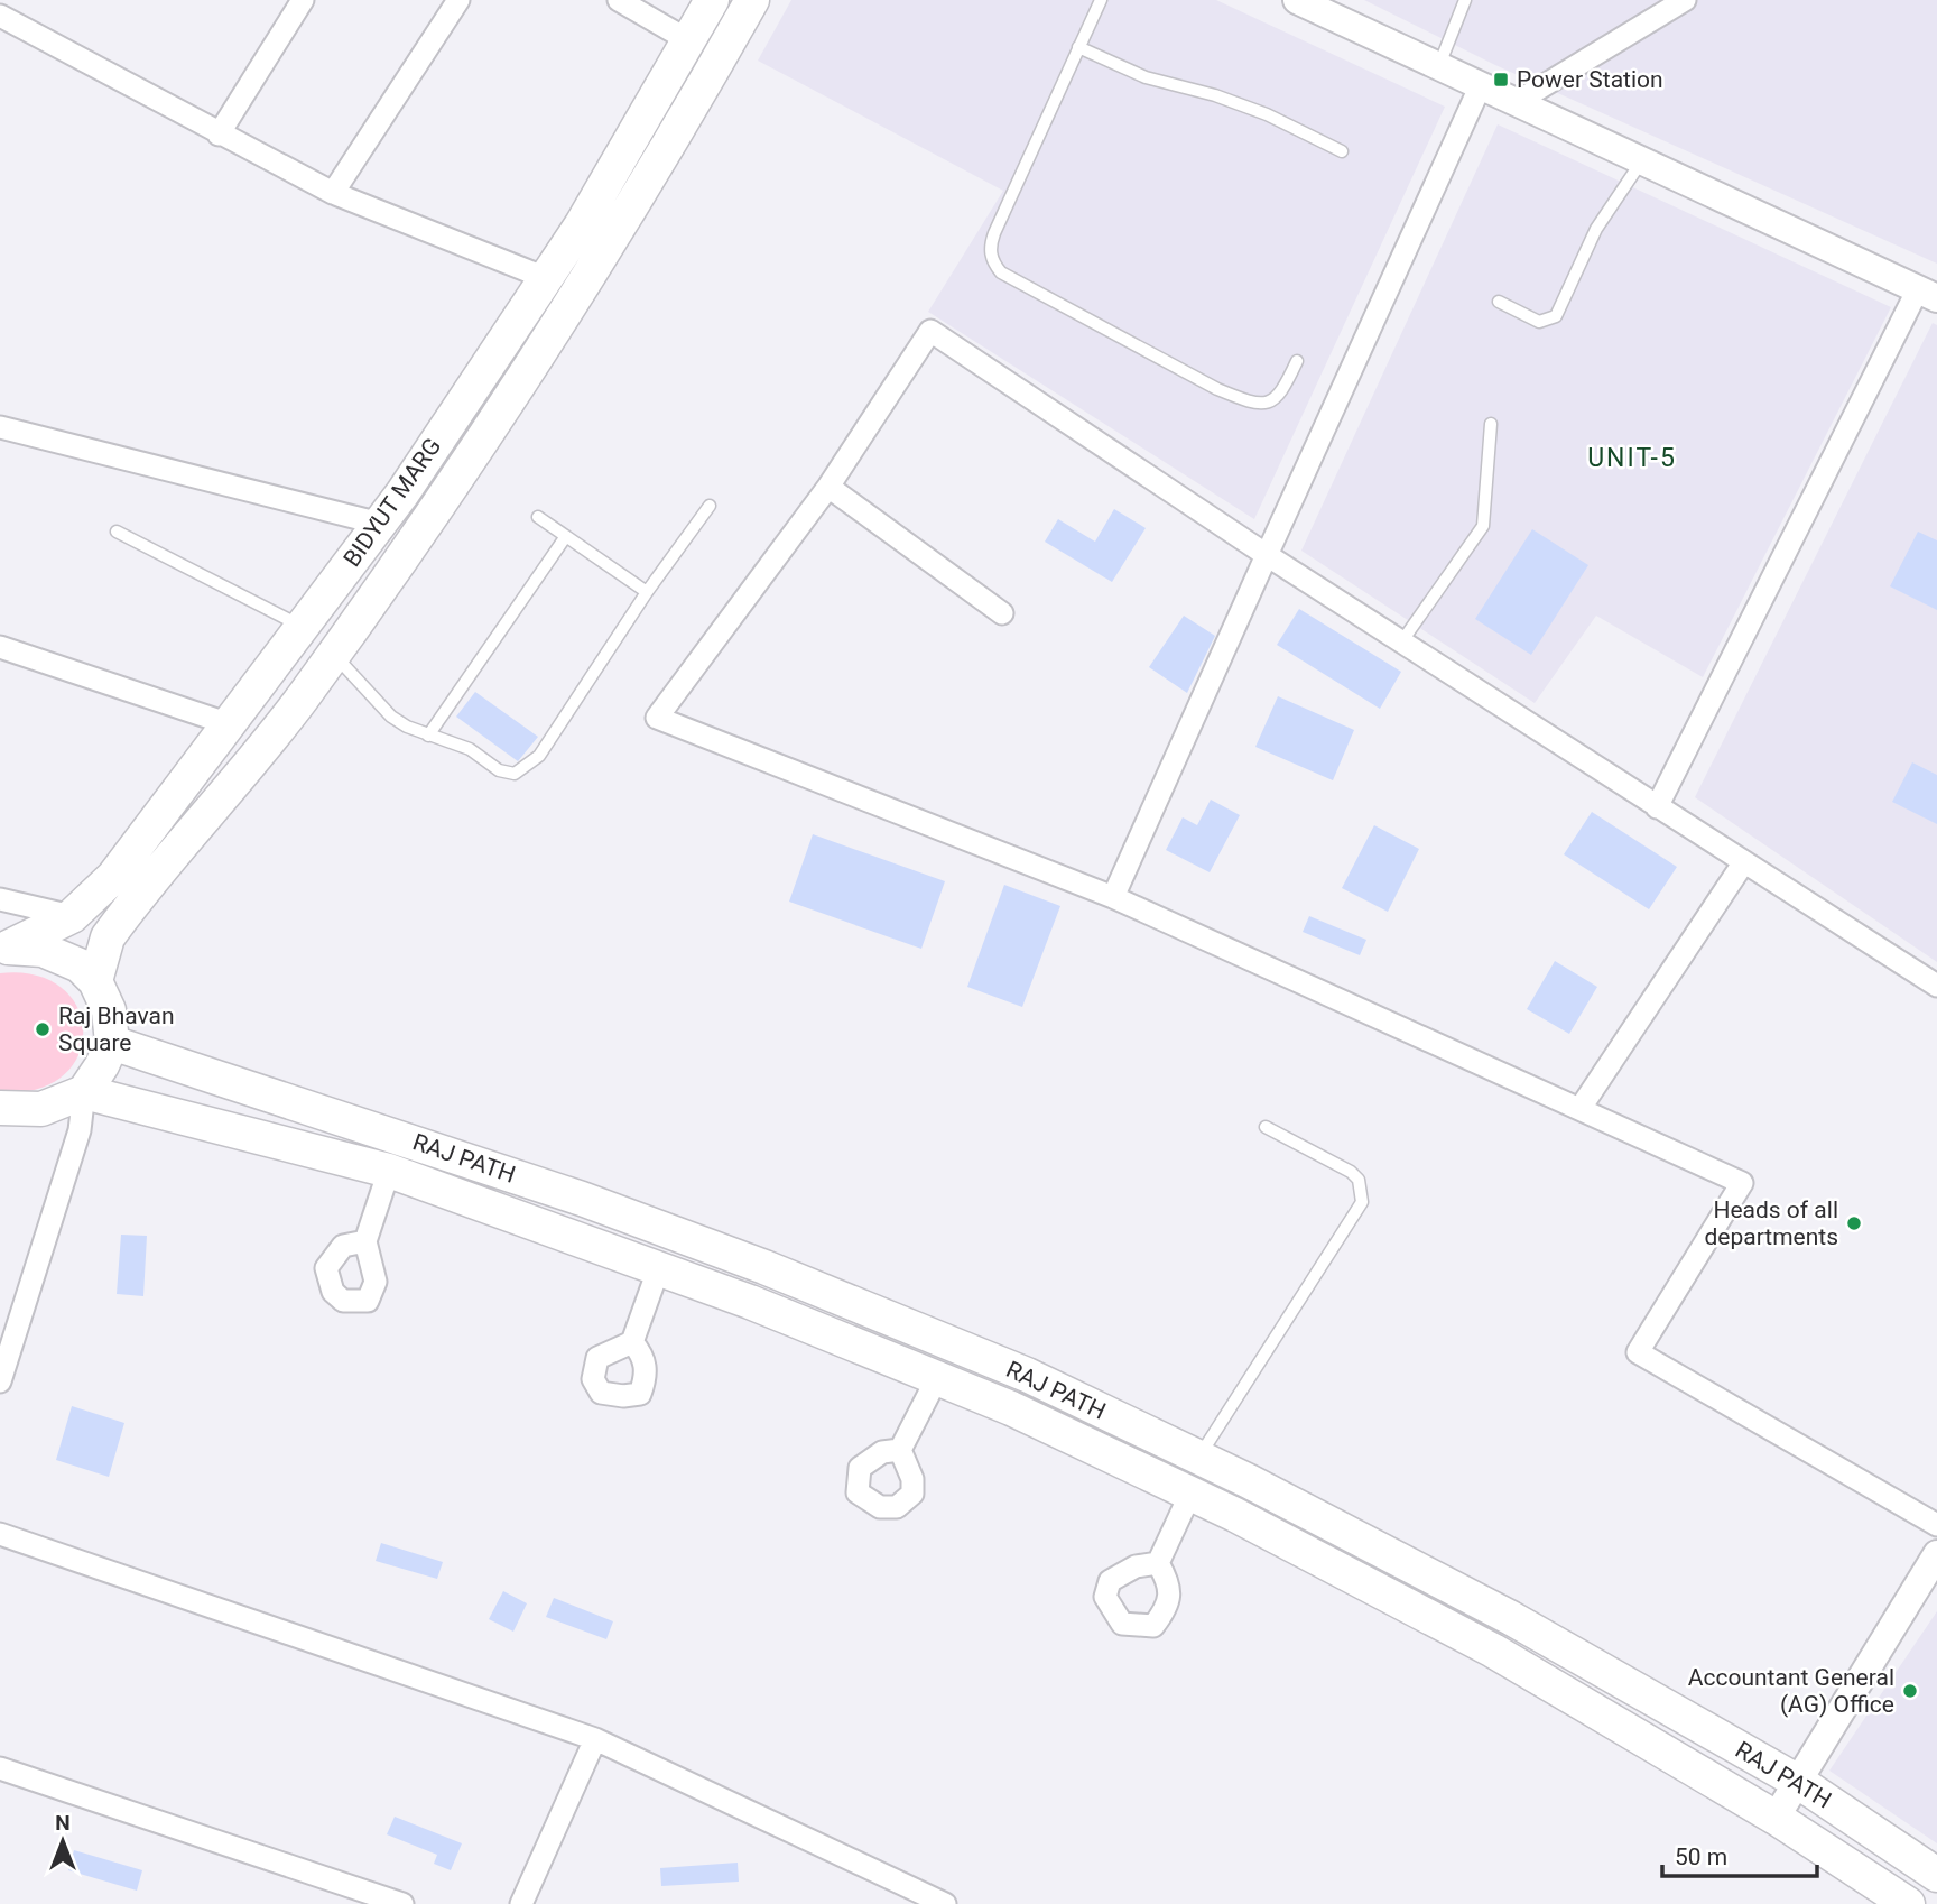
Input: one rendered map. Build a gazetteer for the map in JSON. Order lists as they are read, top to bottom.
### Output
{
  "streets": {
    "main road": ["BIDYUT MARG", "RAJ PATH"]
  },
  "districts": ["UNIT-5"],
  "places": {
    "transit": ["Power Station"],
    "other": ["Raj Bhavan Square", "Heads of all departments", "Accountant General (AG) Office"]
  },
  "scale_bar": "50 m",
  "north": "top"
}
